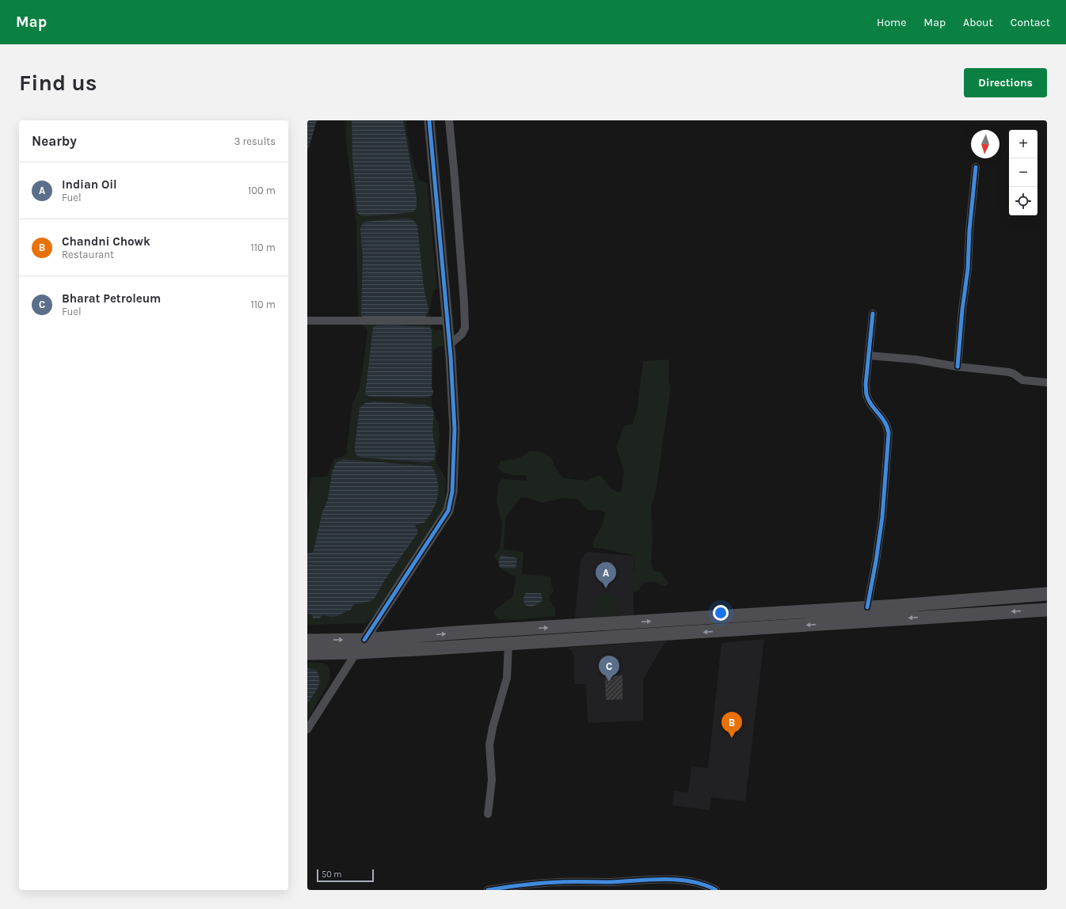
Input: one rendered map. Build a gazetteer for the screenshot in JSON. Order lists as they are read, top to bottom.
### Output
{
  "scale_bar": "50 m",
  "north": "bottom",
  "page": {
    "header": "Map",
    "nav": [
      "Home",
      "Map",
      "About",
      "Contact"
    ],
    "buttons": "Directions",
    "title": "Find us",
    "heading": ["Nearby", "3 results"],
    "map_buttons": ["+", "−"],
    "list": [
      {
        "mark": "A",
        "name": "Indian Oil",
        "note": "Fuel",
        "value": "100 m"
      },
      {
        "mark": "B",
        "name": "Chandni Chowk",
        "note": "Restaurant",
        "value": "110 m"
      },
      {
        "mark": "C",
        "name": "Bharat Petroleum",
        "note": "Fuel",
        "value": "110 m"
      }
    ],
    "pins": ["A", "C", "B"],
    "scale": "50 m"
  }
}
